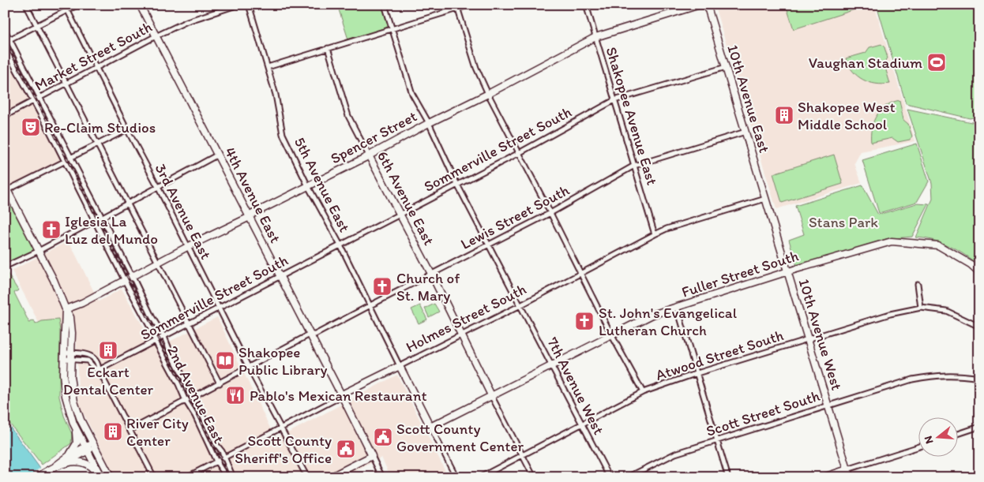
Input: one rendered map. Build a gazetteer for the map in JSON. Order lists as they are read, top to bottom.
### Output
{
  "streets": {
    "street": [
      "Market Street South",
      "10th Avenue East",
      "Shakopee Avenue East",
      "Spencer Street",
      "Sommerville Street South",
      "5th Avenue East",
      "4th Avenue East",
      "6th Avenue East",
      "3rd Avenue East",
      "Lewis Street South",
      "Fuller Street South",
      "Holmes Street South",
      "10th Avenue West",
      "Atwood Street South",
      "7th Avenue West",
      "2nd Avenue East",
      "Scott Street South"
    ]
  },
  "crossings": [
    ["Market Street South", "4th Avenue East"],
    ["Market Street South", "3rd Avenue East"],
    ["Market Street South", "2nd Avenue East"],
    ["10th Avenue East", "Sommerville Street South"],
    ["10th Avenue East", "Lewis Street South"],
    ["10th Avenue East", "Holmes Street South"],
    ["10th Avenue East", "10th Avenue West"],
    ["Shakopee Avenue East", "Spencer Street"],
    ["Shakopee Avenue East", "Sommerville Street South"],
    ["Shakopee Avenue East", "Lewis Street South"],
    ["Shakopee Avenue East", "Holmes Street South"],
    ["Spencer Street", "5th Avenue East"],
    ["Spencer Street", "4th Avenue East"],
    ["Spencer Street", "6th Avenue East"],
    ["Spencer Street", "3rd Avenue East"],
    ["Spencer Street", "7th Avenue West"],
    ["Spencer Street", "2nd Avenue East"],
    ["Sommerville Street South", "5th Avenue East"],
    ["Sommerville Street South", "4th Avenue East"],
    ["Sommerville Street South", "6th Avenue East"],
    ["Sommerville Street South", "3rd Avenue East"],
    ["Sommerville Street South", "7th Avenue West"],
    ["Sommerville Street South", "2nd Avenue East"],
    ["5th Avenue East", "Lewis Street South"],
    ["5th Avenue East", "Holmes Street South"],
    ["4th Avenue East", "Lewis Street South"],
    ["4th Avenue East", "Holmes Street South"],
    ["6th Avenue East", "Lewis Street South"],
    ["6th Avenue East", "Fuller Street South"],
    ["6th Avenue East", "Holmes Street South"],
    ["3rd Avenue East", "Lewis Street South"],
    ["3rd Avenue East", "Holmes Street South"],
    ["Lewis Street South", "7th Avenue West"],
    ["Lewis Street South", "2nd Avenue East"],
    ["Fuller Street South", "10th Avenue West"],
    ["Fuller Street South", "7th Avenue West"],
    ["Holmes Street South", "10th Avenue West"],
    ["Holmes Street South", "7th Avenue West"],
    ["Holmes Street South", "2nd Avenue East"],
    ["10th Avenue West", "Atwood Street South"],
    ["10th Avenue West", "Scott Street South"],
    ["Atwood Street South", "7th Avenue West"]
  ],
  "parks": ["Stans Park"],
  "places": {
    "sports": ["Vaughan Stadium"],
    "building": ["Shakopee West Middle School", "Eckart Dental Center", "River City Center"],
    "theatre": ["Re-Claim Studios"],
    "church": ["Iglesia La Luz del Mundo", "Church of St. Mary", "St. John's Evangelical Lutheran Church"],
    "library": ["Shakopee Public Library"],
    "restaurant": ["Pablo's Mexican Restaurant"],
    "public building": ["Scott County Government Center", "Scott County Sheriff's Office"]
  },
  "north": "left"
}
